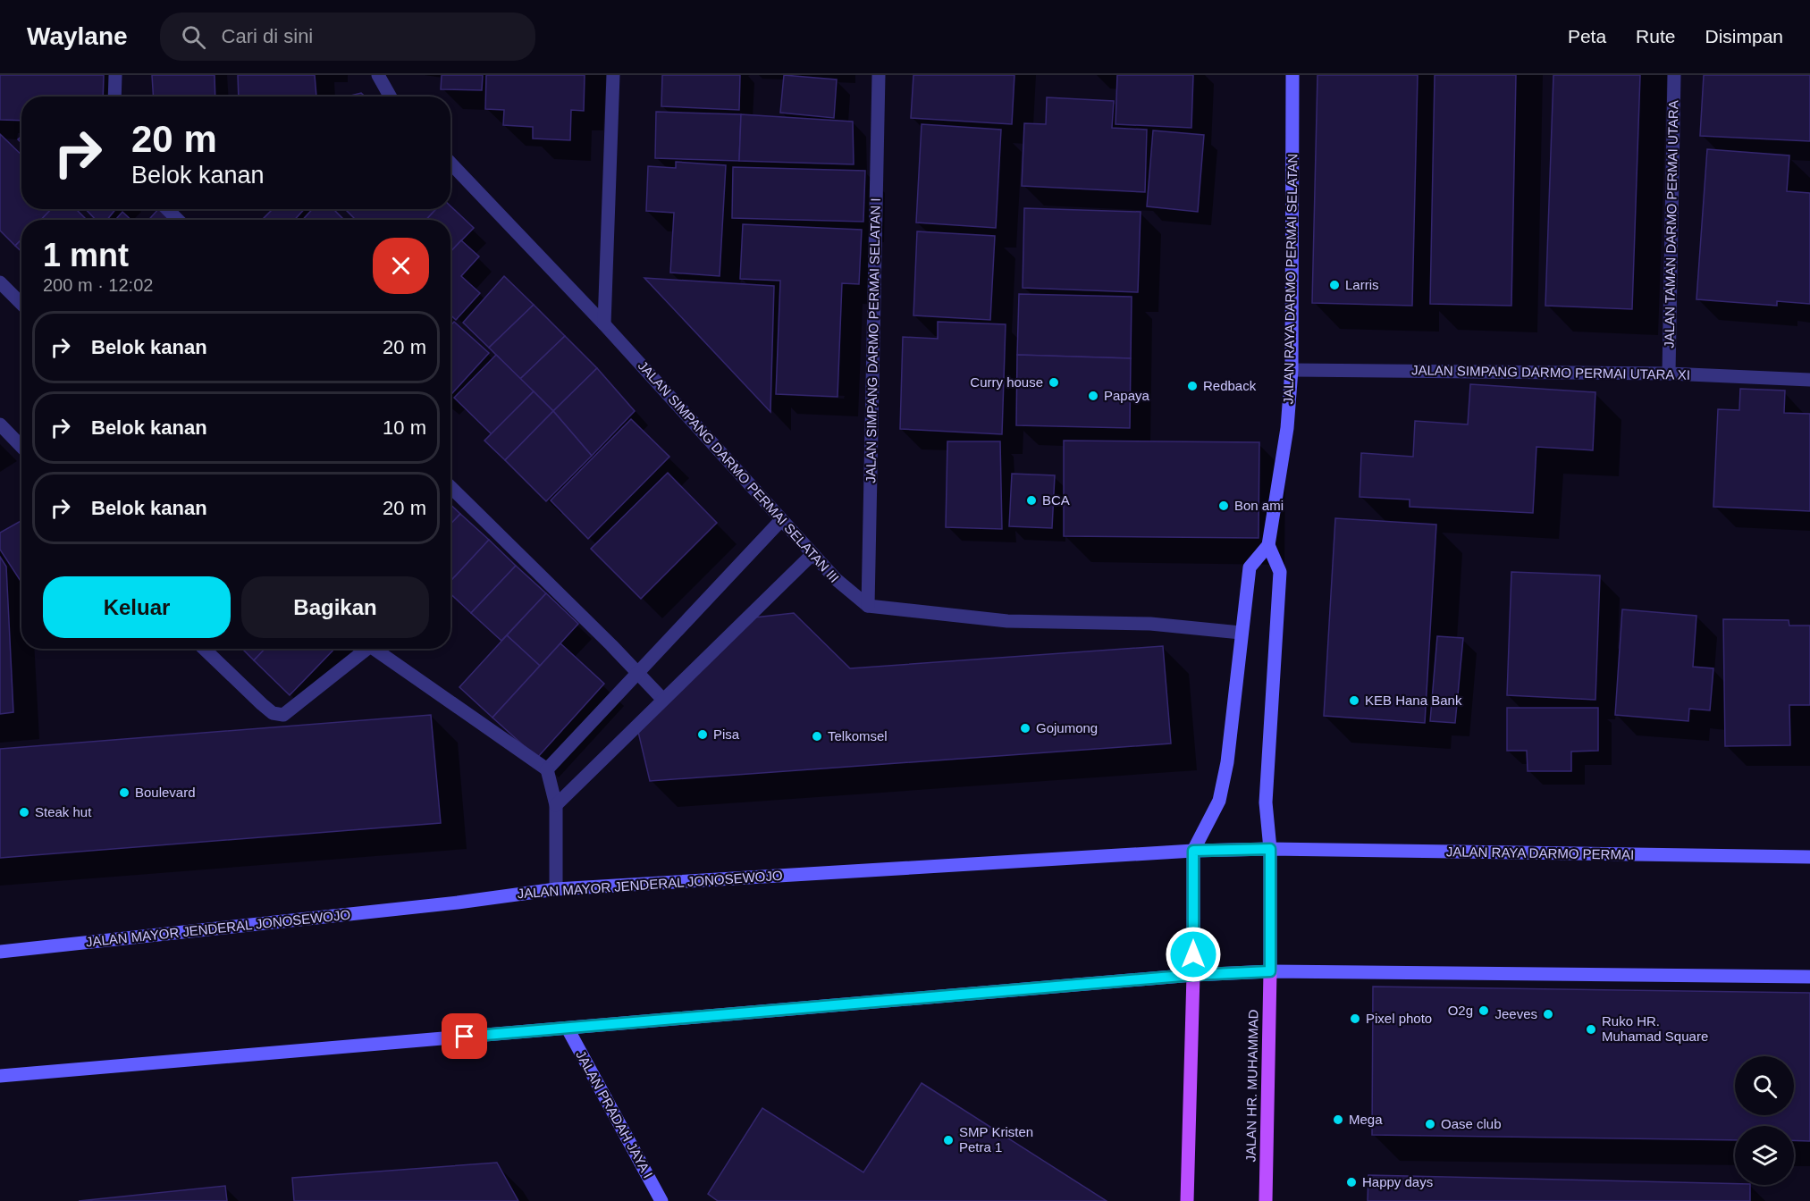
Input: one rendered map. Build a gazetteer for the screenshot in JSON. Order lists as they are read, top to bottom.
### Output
{
  "streets": {
    "main road": [
      "JALAN RAYA DARMO PERMAI SELATAN",
      "JALAN RAYA DARMO PERMAI",
      "JALAN MAYOR JENDERAL JONOSEWOJO",
      "JALAN HR. MUHAMMAD",
      "JALAN PRADAH JAYA I"
    ],
    "street": [
      "JALAN TAMAN DARMO PERMAI UTARA",
      "JALAN SIMPANG DARMO PERMAI SELATAN I",
      "JALAN SIMPANG DARMO PERMAI UTARA XI",
      "JALAN SIMPANG DARMO PERMAI SELATAN III"
    ]
  },
  "crossings": [
    ["JALAN TAMAN DARMO PERMAI UTARA", "JALAN SIMPANG DARMO PERMAI UTARA XI"],
    ["JALAN RAYA DARMO PERMAI SELATAN", "JALAN SIMPANG DARMO PERMAI UTARA XI"],
    ["JALAN SIMPANG DARMO PERMAI SELATAN I", "JALAN SIMPANG DARMO PERMAI SELATAN III"],
    ["JALAN RAYA DARMO PERMAI", "JALAN MAYOR JENDERAL JONOSEWOJO"]
  ],
  "places": [
    "Larris",
    "Curry house",
    "Redback",
    "Papaya",
    "BCA",
    "Bon ami",
    "KEB Hana Bank",
    "Gojumong",
    "Pisa",
    "Telkomsel",
    "Boulevard",
    "Steak hut",
    "O2g",
    "Jeeves",
    "Pixel photo",
    "Ruko HR. Muhamad Square",
    "Mega",
    "Oase club",
    "SMP Kristen Petra 1",
    "Happy days"
  ],
  "page": {
    "header": "Waylane",
    "search": "Cari di sini",
    "nav": ["Peta", "Rute", "Disimpan"],
    "turn": ["20 m", "Belok kanan"],
    "heading": ["1 mnt", "200 m · 12:02"],
    "list": [
      {
        "name": "Belok kanan",
        "value": "20 m"
      },
      {
        "name": "Belok kanan",
        "value": "10 m"
      },
      {
        "name": "Belok kanan",
        "value": "20 m"
      }
    ],
    "buttons": ["Keluar", "Bagikan"]
  }
}
